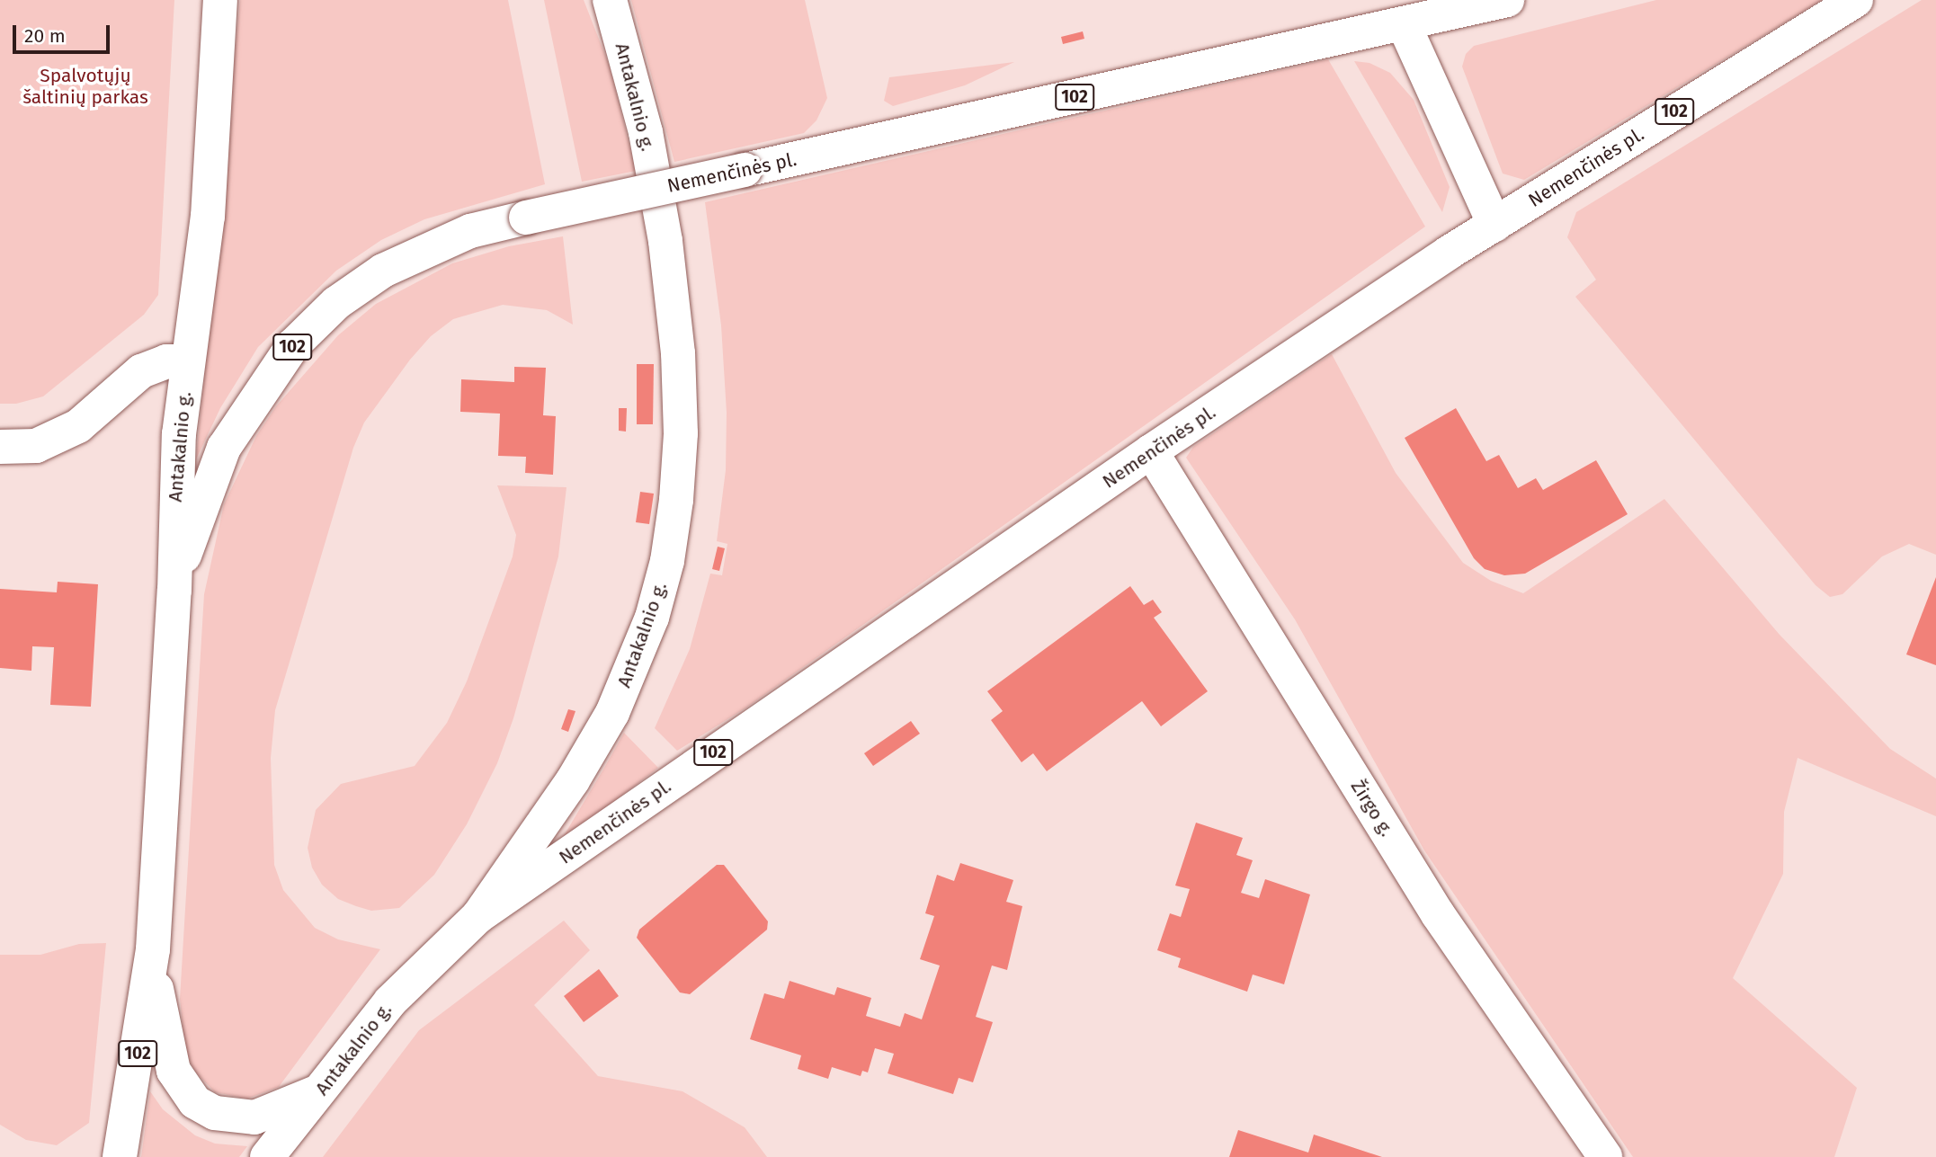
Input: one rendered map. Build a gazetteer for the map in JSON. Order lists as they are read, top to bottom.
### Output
{
  "streets": {
    "main road": [
      "Antakalnio g.",
      "102",
      "Nemenčinės pl.",
      "Žirgo g."
    ]
  },
  "crossings": [
    ["Antakalnio g.", "Nemenčinės pl."],
    ["Nemenčinės pl.", "Žirgo g."]
  ],
  "parks": ["Spalvotųjų šaltinių parkas"],
  "scale_bar": "20 m"
}
